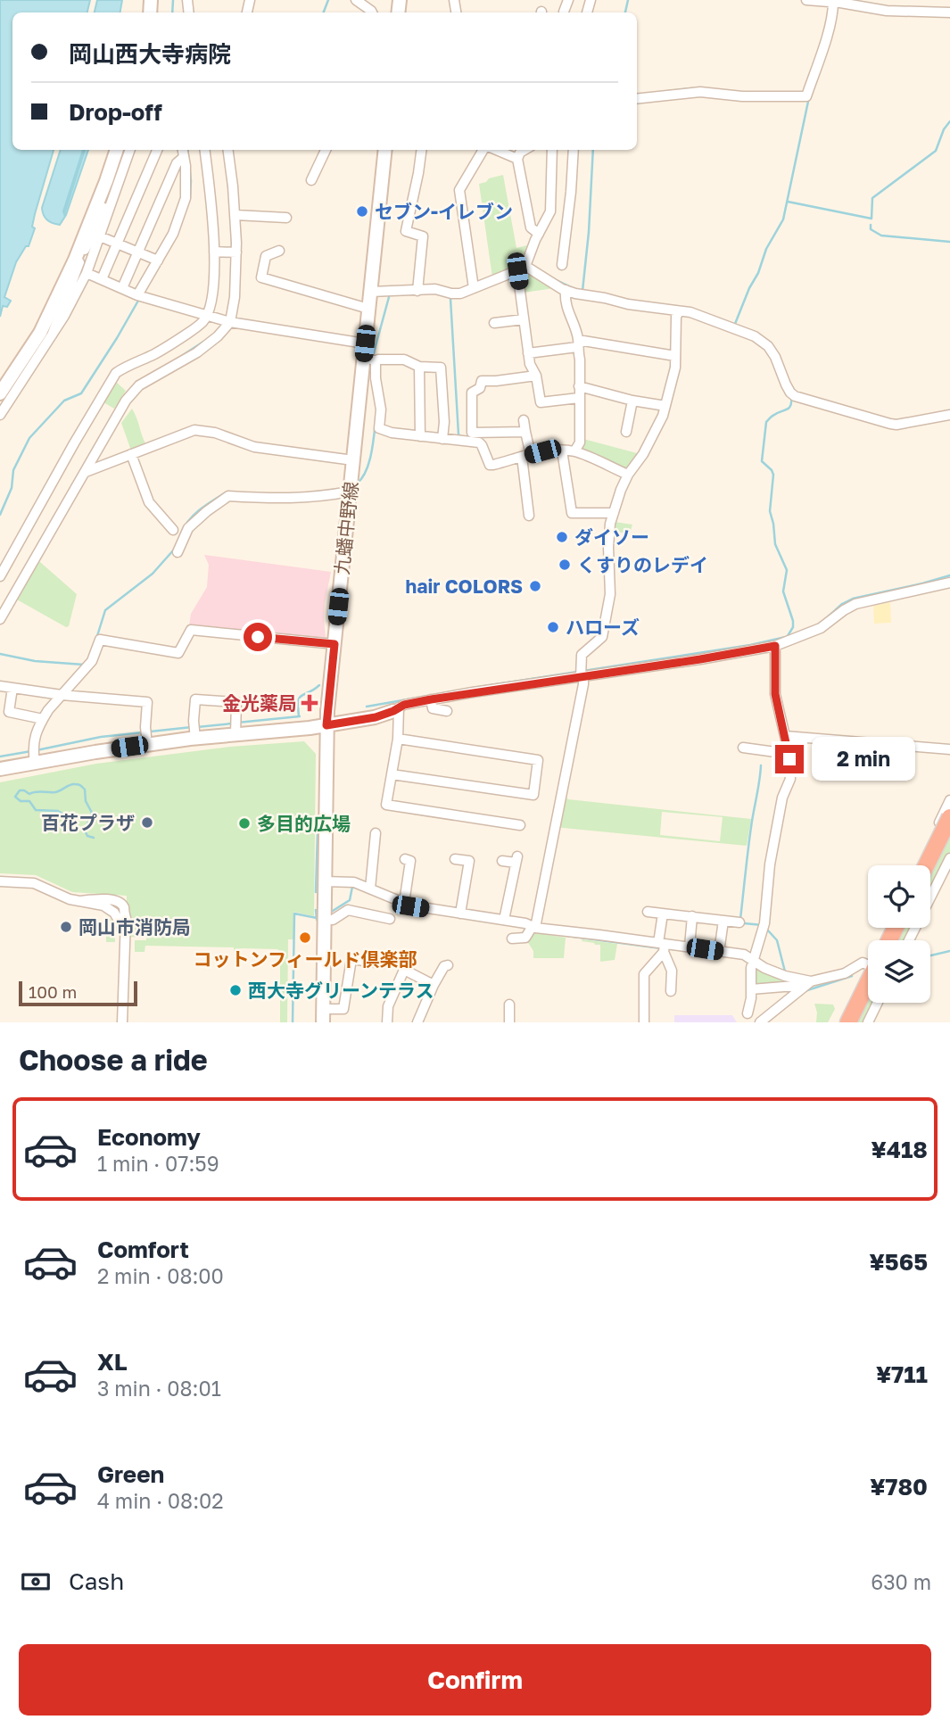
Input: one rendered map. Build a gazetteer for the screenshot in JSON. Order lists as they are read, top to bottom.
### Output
{
  "streets": {
    "main road": ["九蟠中野線"]
  },
  "places": {
    "other": [
      "セブン-イレブン",
      "ダイソー",
      "くすりのレデイ",
      "hair COLORS",
      "ハローズ",
      "百花プラザ",
      "多目的広場",
      "岡山市消防局",
      "コットンフィールド倶楽部",
      "西大寺グリーンテラス"
    ],
    "health": ["金光薬局"]
  },
  "scale_bar": "100 m",
  "page": {
    "banner": ["岡山西大寺病院", "Drop-off"],
    "bubble": "2 min",
    "scale": "100 m",
    "heading": "Choose a ride",
    "list": [
      {
        "name": "Economy",
        "note": "1 min · 07:59",
        "value": "¥418"
      },
      {
        "name": "Comfort",
        "note": "2 min · 08:00",
        "value": "¥565"
      },
      {
        "name": "XL",
        "note": "3 min · 08:01",
        "value": "¥711"
      },
      {
        "name": "Green",
        "note": "4 min · 08:02",
        "value": "¥780"
      }
    ],
    "pay": ["Cash", "630 m"],
    "buttons": "Confirm"
  }
}
